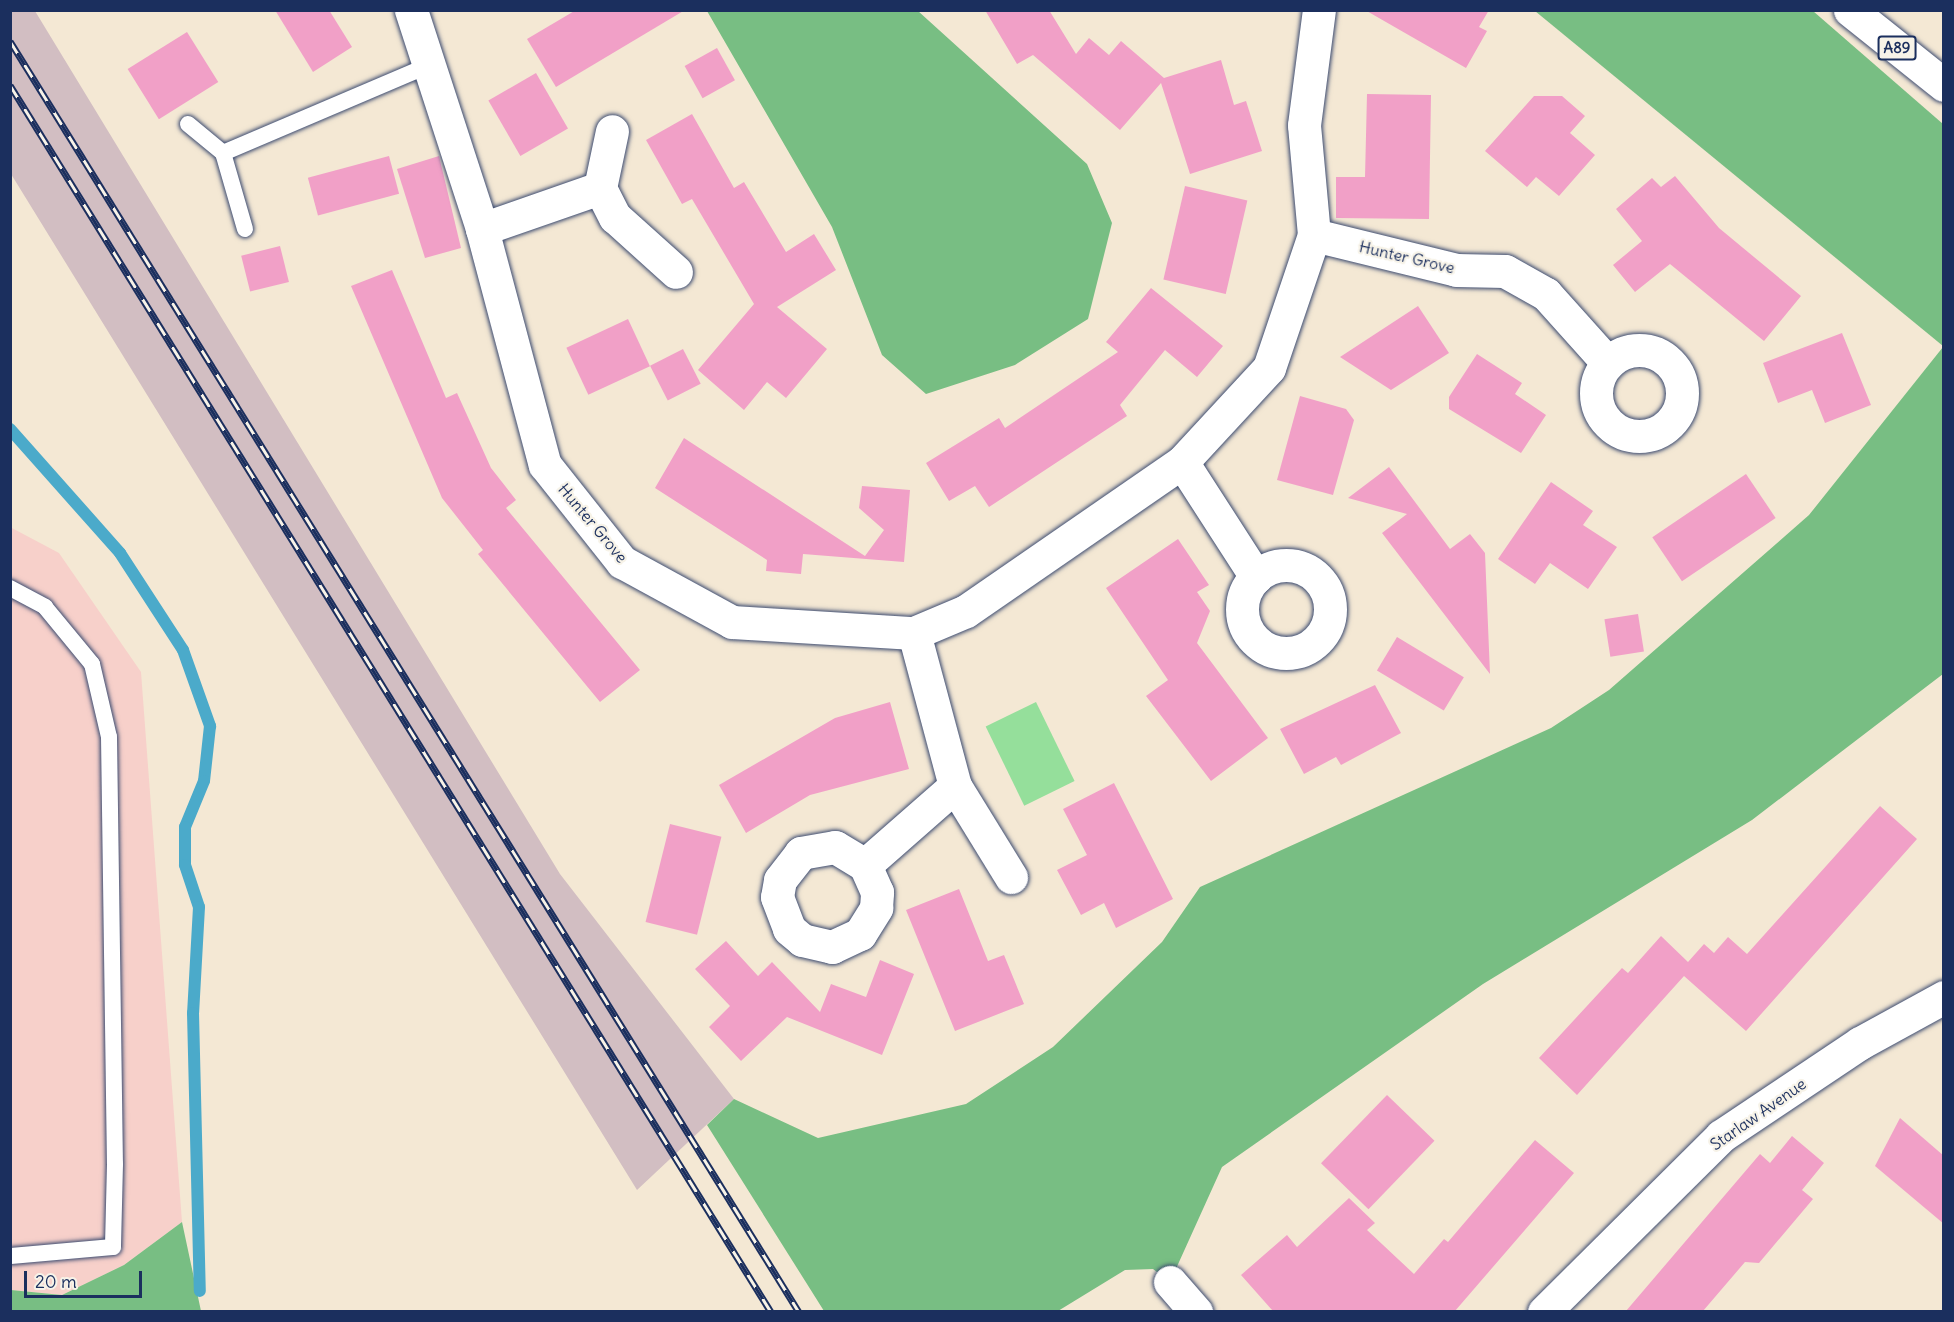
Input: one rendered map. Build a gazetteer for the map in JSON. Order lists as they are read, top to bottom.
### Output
{
  "streets": {
    "street": ["A89", "Hunter Grove", "Starlaw Avenue"]
  },
  "scale_bar": "20 m"
}
